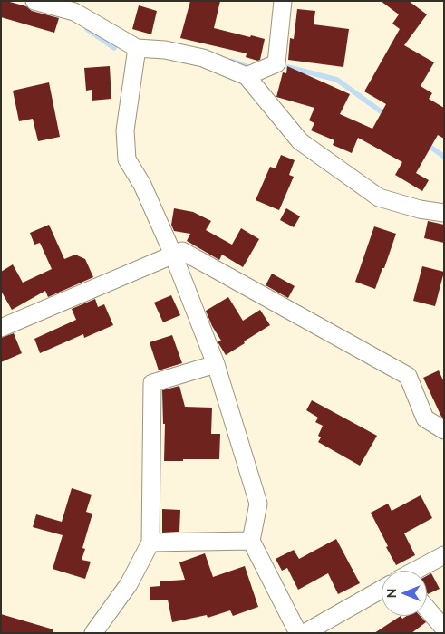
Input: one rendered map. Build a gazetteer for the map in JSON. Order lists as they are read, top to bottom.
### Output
{
  "north": "left"
}
